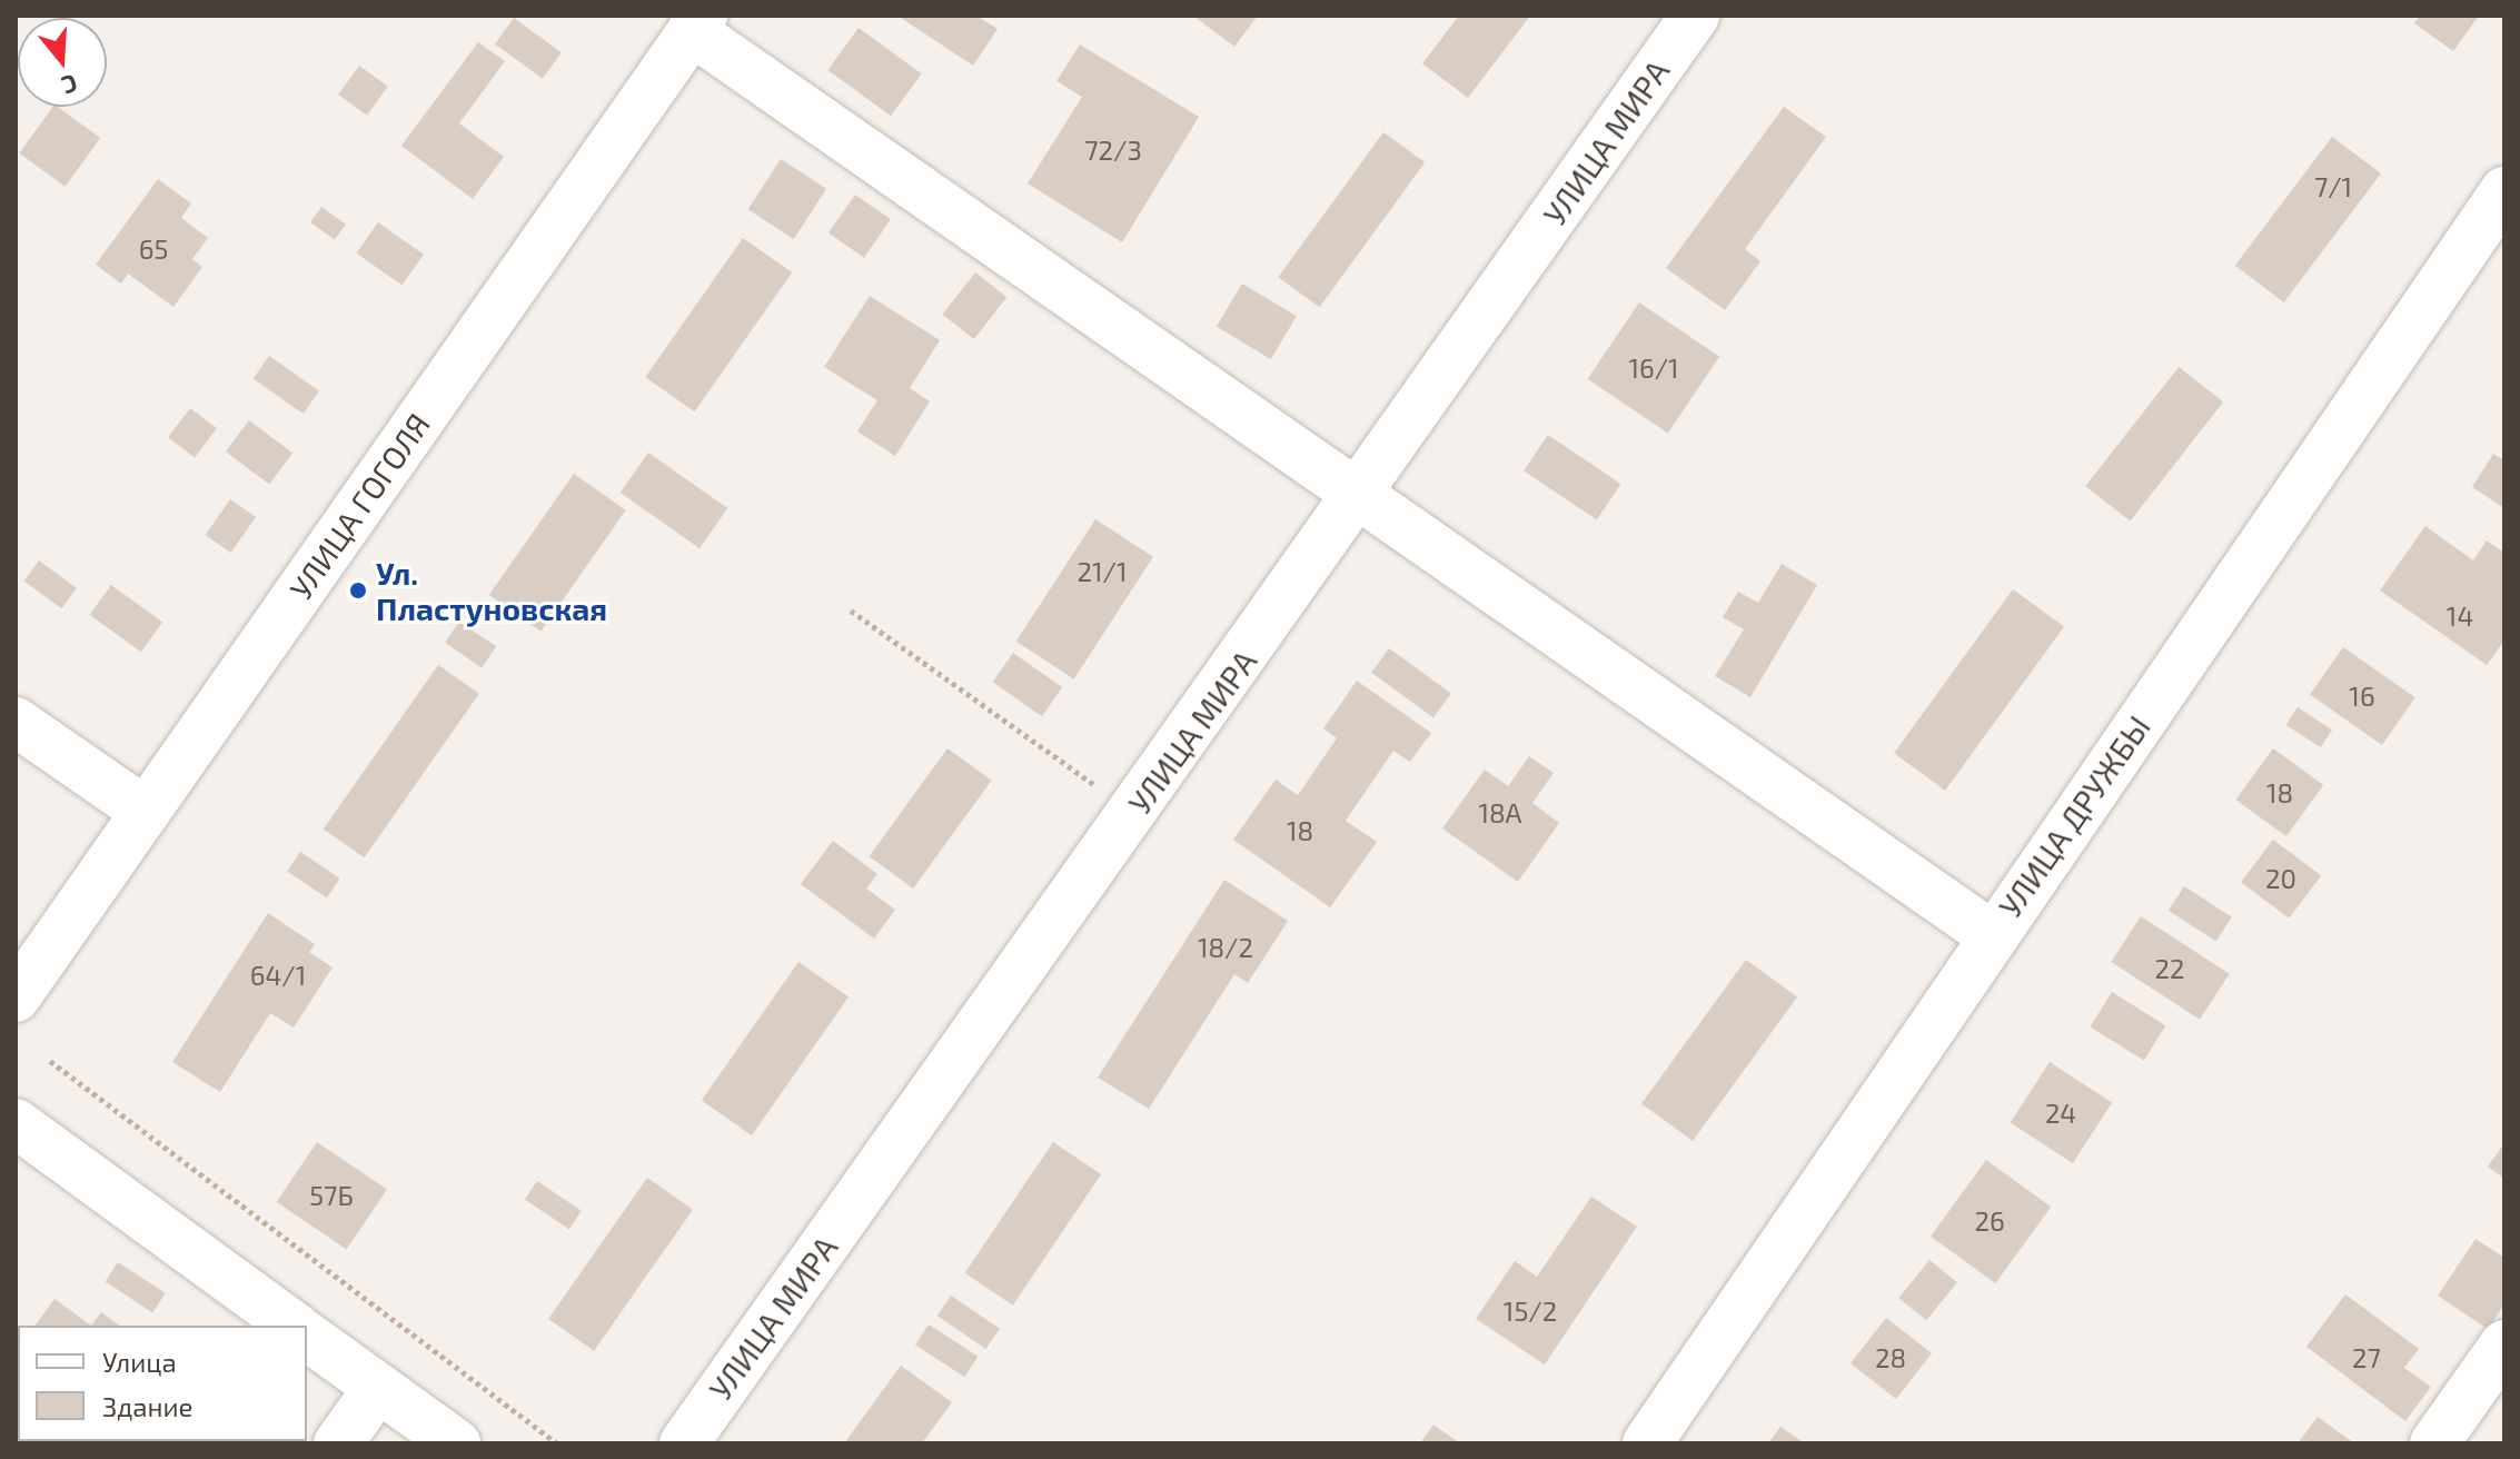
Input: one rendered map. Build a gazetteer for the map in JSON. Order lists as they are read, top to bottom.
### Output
{
  "streets": {
    "street": ["УЛИЦА МИРА", "УЛИЦА ГОГОЛЯ", "УЛИЦА ДРУЖБЫ"]
  },
  "places": ["Ул. Пластуновская"],
  "house_numbers": [
    "72/3",
    "7/1",
    "65",
    "16/1",
    "21/1",
    "14",
    "16",
    "18",
    "18А",
    "18",
    "20",
    "18/2",
    "22",
    "64/1",
    "24",
    "57Б",
    "26",
    "15/2",
    "28",
    "27"
  ],
  "legend": ["Улица", "Здание"],
  "north": "bottom"
}
